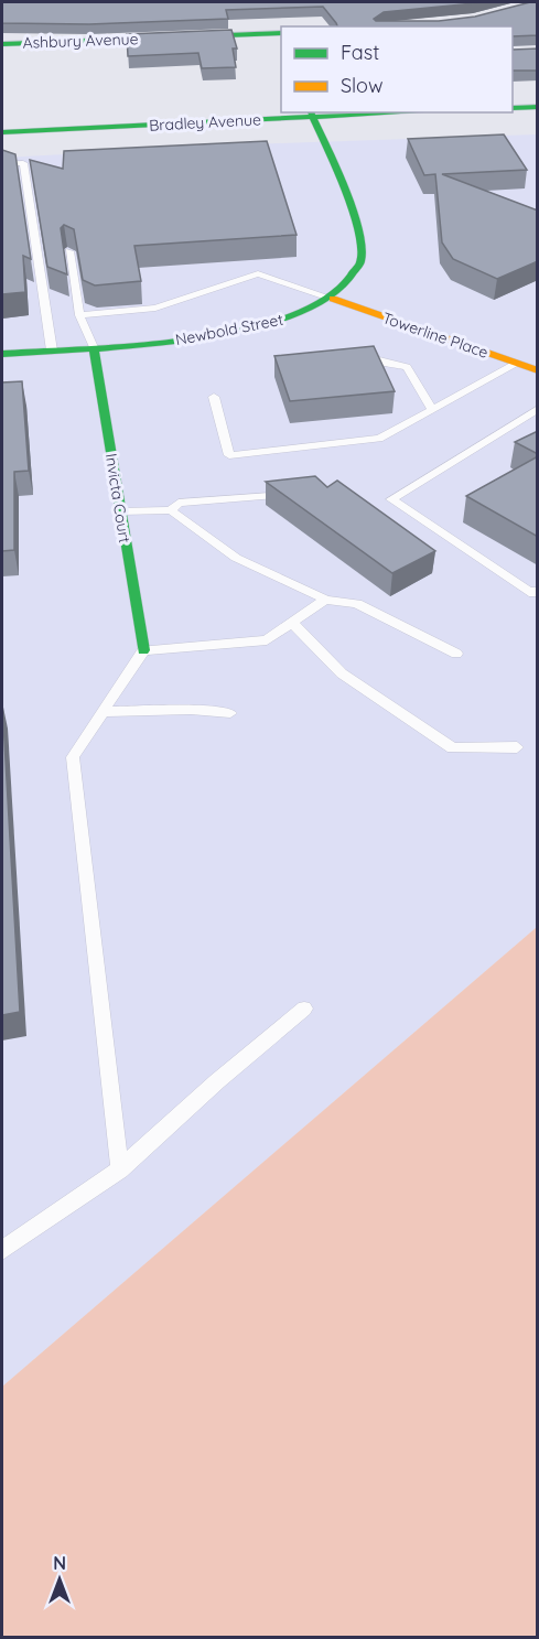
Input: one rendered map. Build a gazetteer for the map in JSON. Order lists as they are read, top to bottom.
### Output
{
  "streets": {
    "street": [
      "Ashbury Avenue",
      "Bradley Avenue",
      "Newbold Street",
      "Towerline Place",
      "Invicta Court"
    ]
  },
  "crossings": [
    ["Bradley Avenue", "Newbold Street"],
    ["Newbold Street", "Towerline Place"],
    ["Newbold Street", "Invicta Court"]
  ],
  "legend": ["Fast", "Slow"],
  "north": "top"
}
